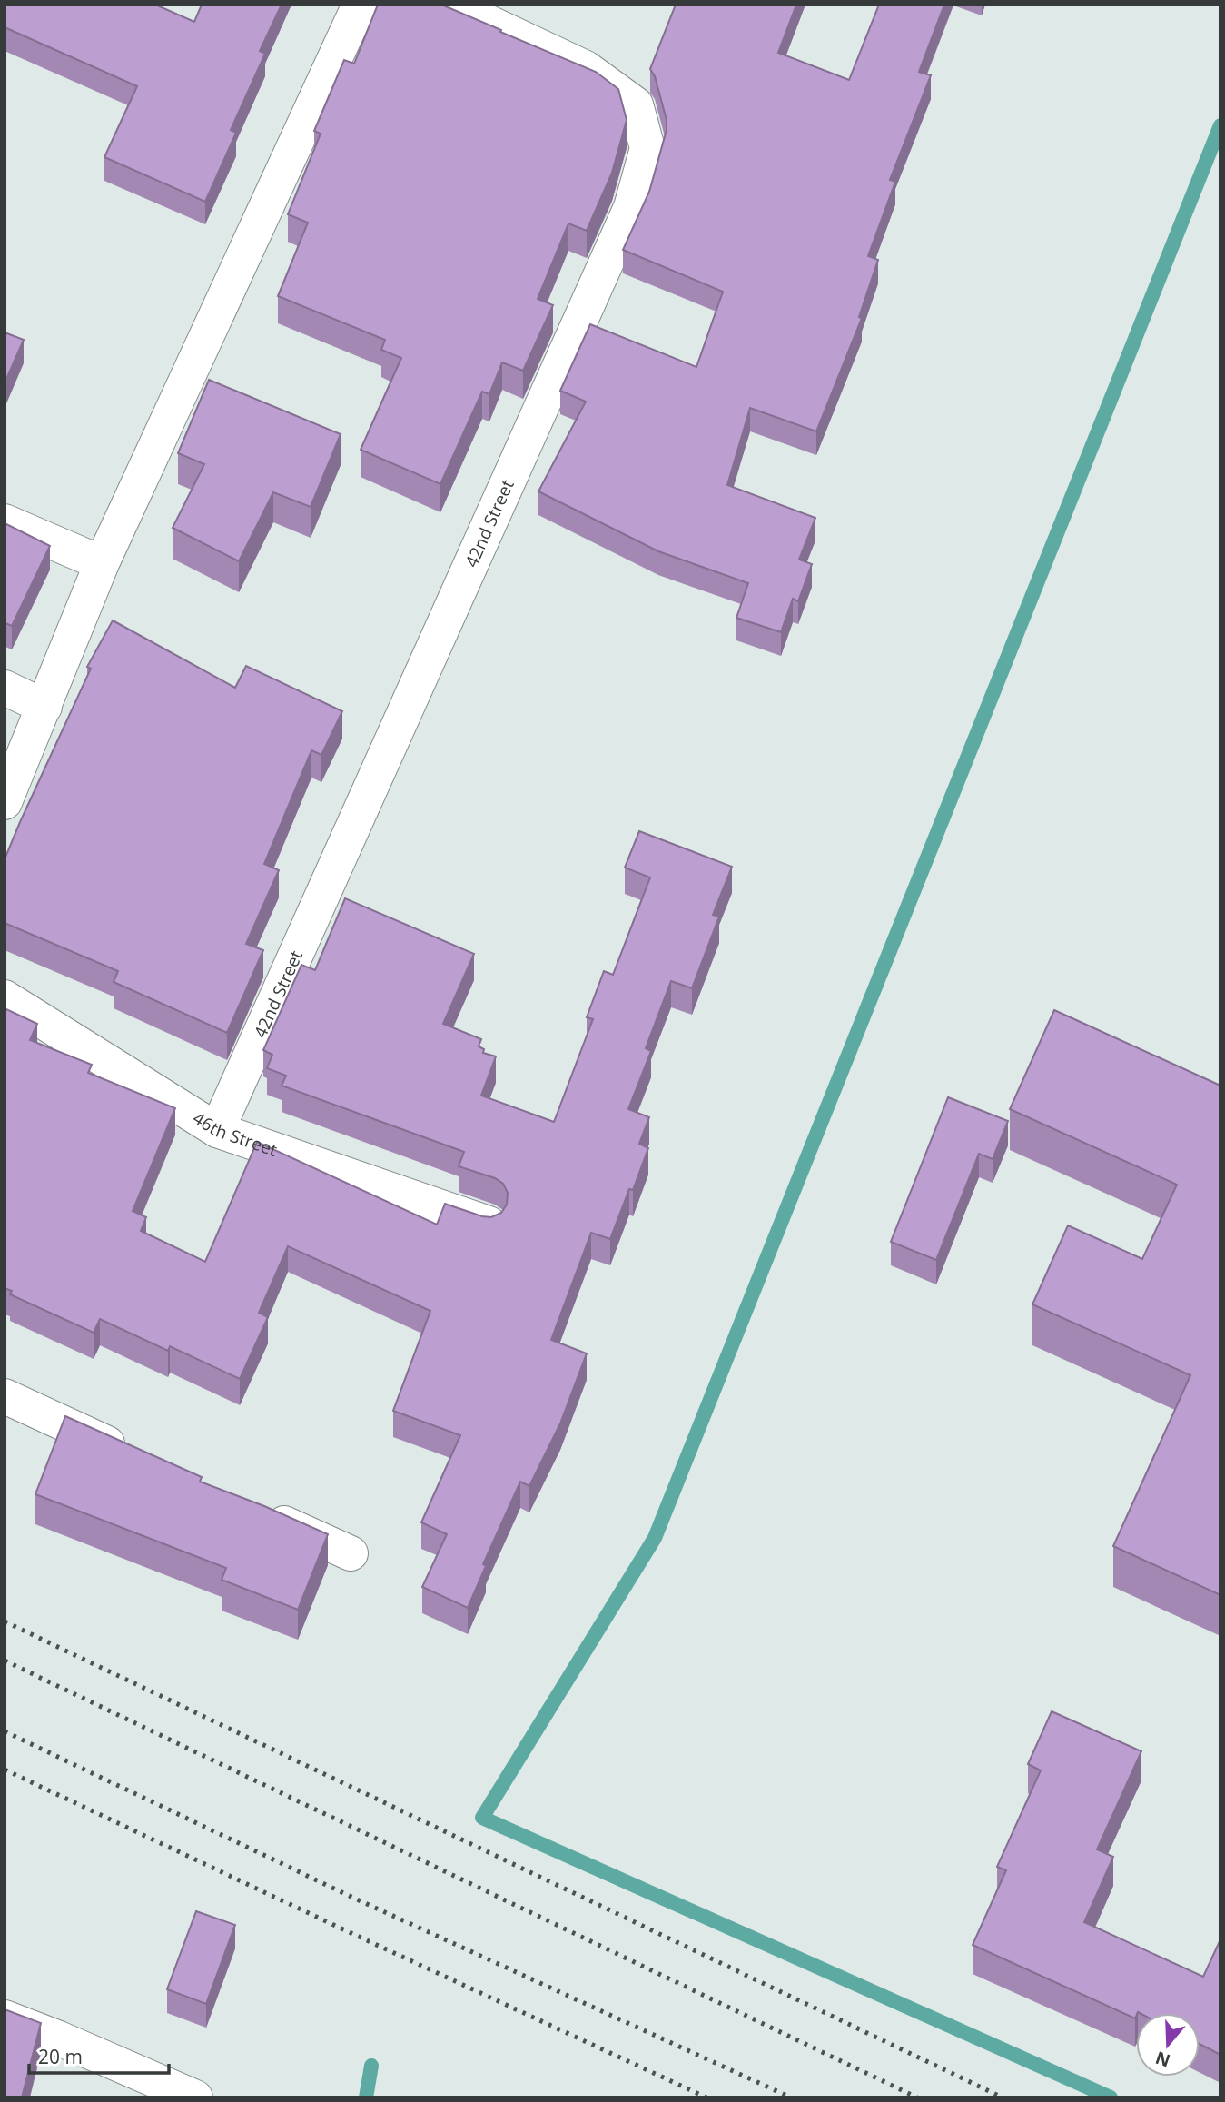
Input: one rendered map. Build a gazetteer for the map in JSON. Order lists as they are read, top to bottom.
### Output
{
  "streets": {
    "street": ["42nd Street", "46th Street"]
  },
  "crossings": [
    ["42nd Street", "46th Street"]
  ],
  "scale_bar": "20 m",
  "north": "bottom"
}
